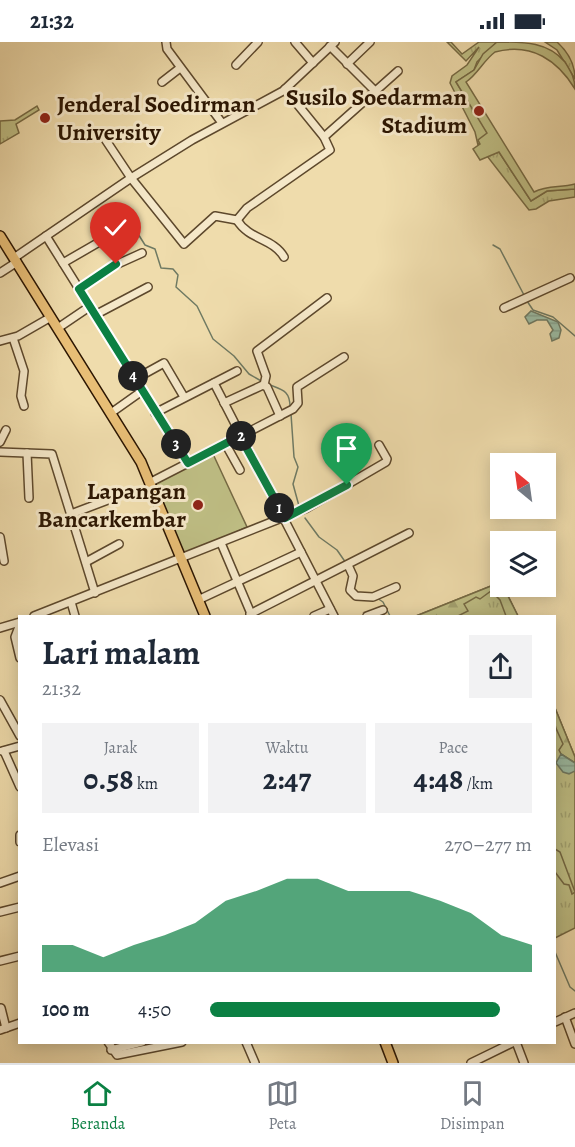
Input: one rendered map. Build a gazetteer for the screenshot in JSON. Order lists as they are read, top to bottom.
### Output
{
  "places": ["Susilo Soedarman Stadium", "Jenderal Soedirman University", "Lapangan Bancarkembar"],
  "north": "top left",
  "page": {
    "status": "21:32",
    "pins": [
      "4",
      "2",
      "3",
      "1"
    ],
    "heading": ["Lari malam", "21:32"],
    "stats": [
      ["Jarak", "0.58 km"],
      ["Waktu", "2:47"],
      ["Pace", "4:48 /km"]
    ],
    "chart": ["Elevasi", "270–277 m"],
    "list": [
      {
        "name": "100 m",
        "note": "4:50"
      }
    ],
    "tabs": ["Beranda", "Peta", "Disimpan"]
  }
}
